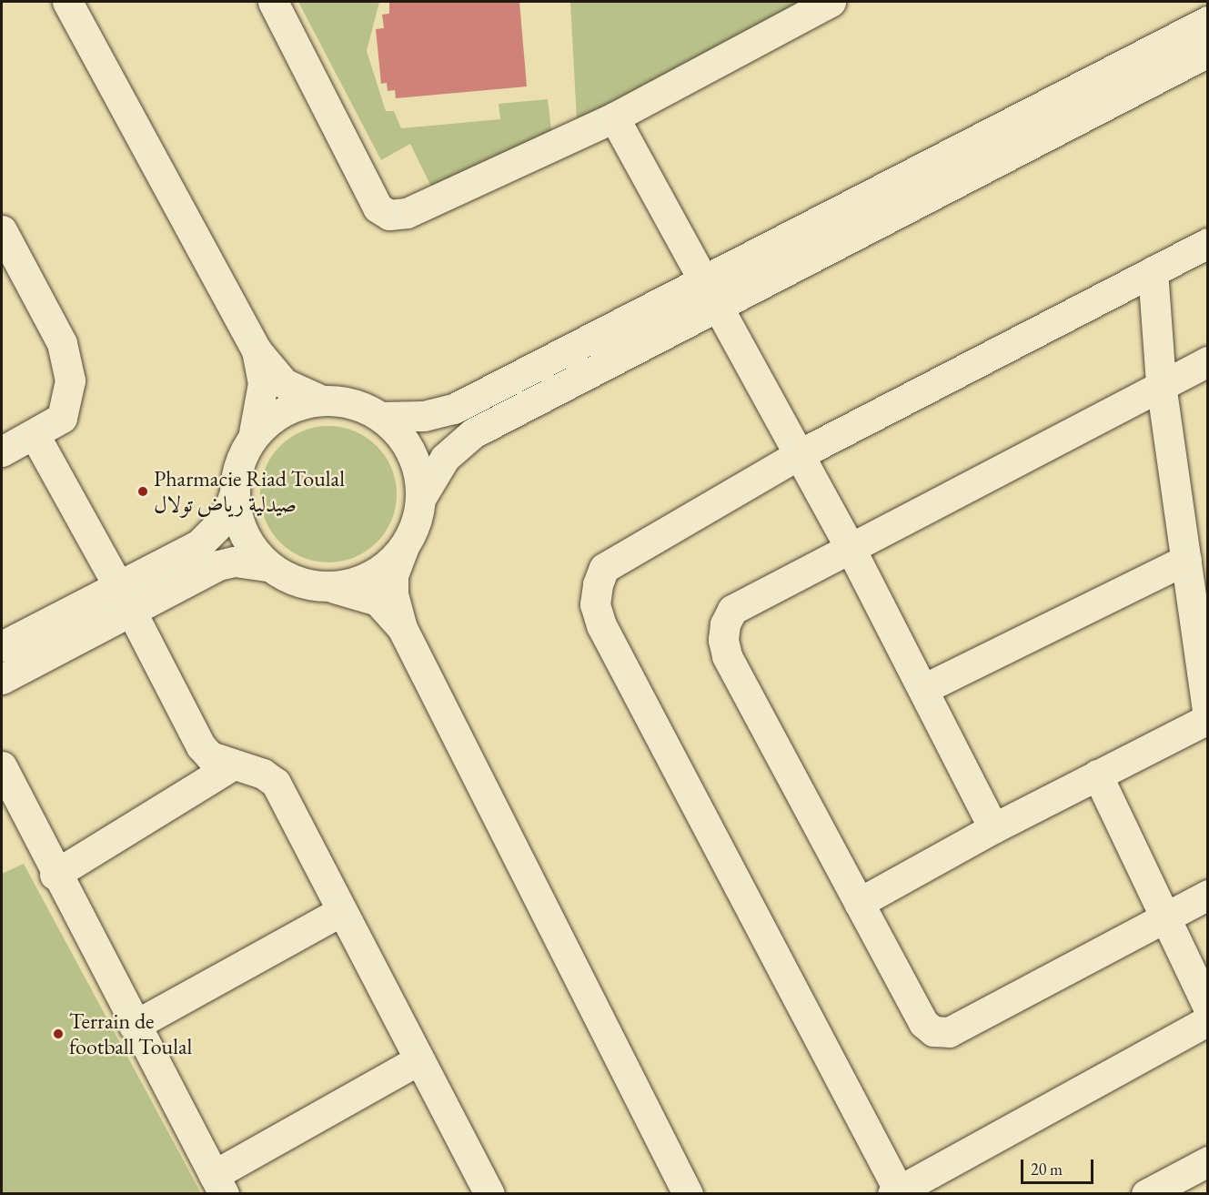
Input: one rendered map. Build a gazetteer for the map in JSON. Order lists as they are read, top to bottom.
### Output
{
  "places": ["Pharmacie Riad Toulal صيدلية رياض تولال", "Terrain de football Toulal"],
  "scale_bar": "20 m"
}
